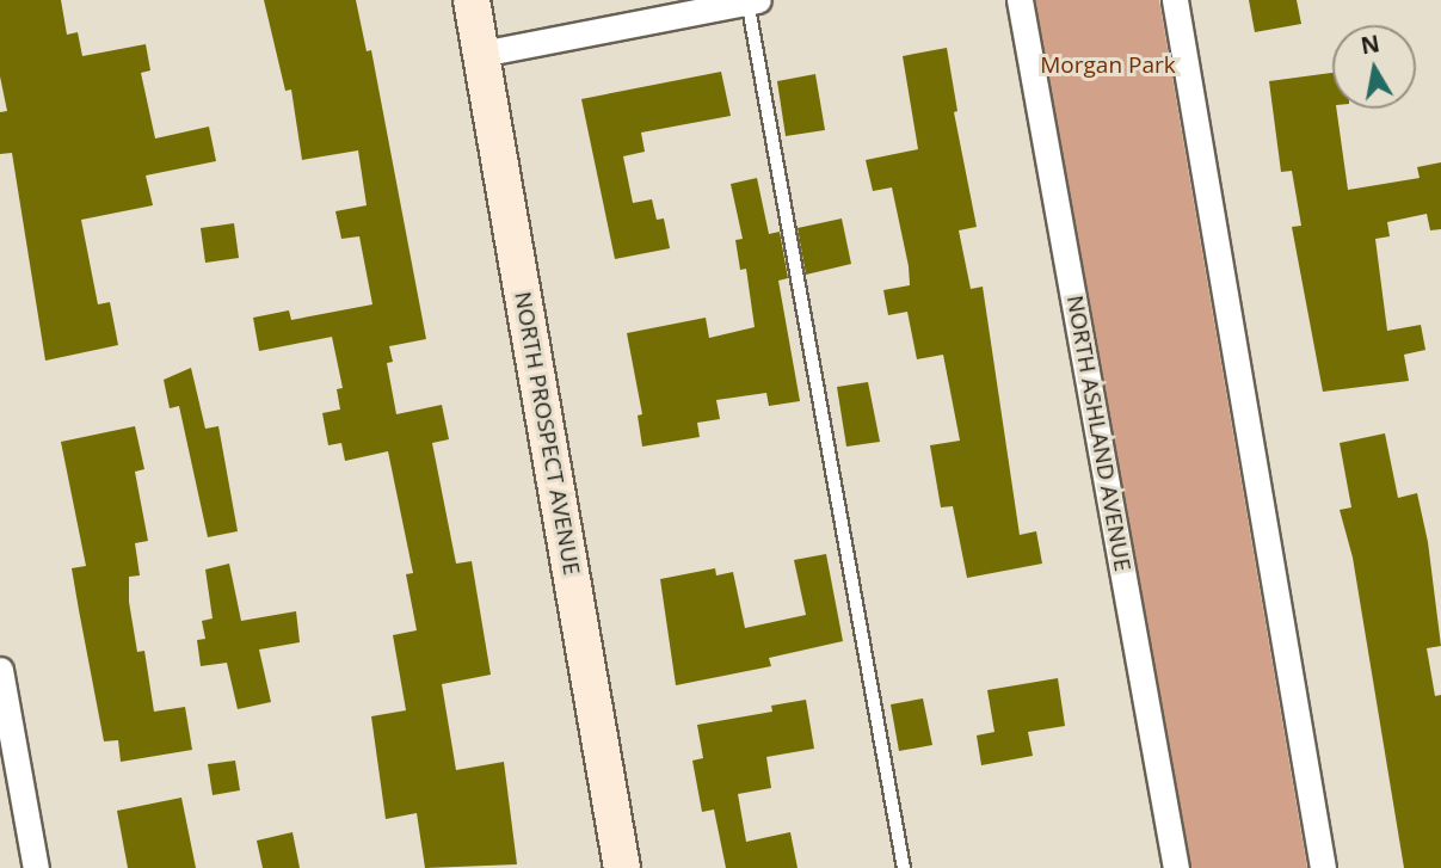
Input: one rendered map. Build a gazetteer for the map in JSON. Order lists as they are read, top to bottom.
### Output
{
  "streets": {
    "street": ["NORTH PROSPECT AVENUE", "NORTH ASHLAND AVENUE"]
  },
  "parks": ["Morgan Park"],
  "north": "top"
}
